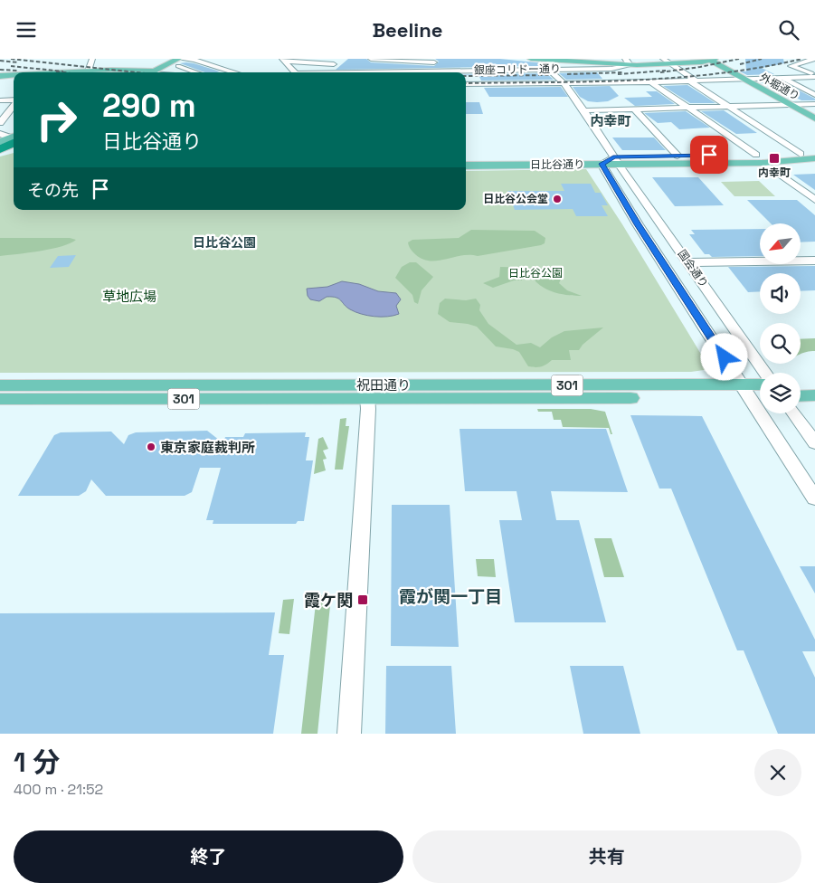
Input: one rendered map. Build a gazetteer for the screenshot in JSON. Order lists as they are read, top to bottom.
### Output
{
  "streets": {
    "main road": [
      "外堀通り",
      "日比谷通り",
      "祝田通り",
      "301"
    ],
    "street": ["銀座コリドー通り", "国会通り"]
  },
  "crossings": [
    ["銀座コリドー通り", "国会通り"],
    ["日比谷通り", "国会通り"],
    ["国会通り", "祝田通り"]
  ],
  "districts": ["内幸町", "日比谷公園", "霞が関一丁目"],
  "parks": ["日比谷公園", "草地広場"],
  "places": {
    "transit": ["内幸町", "霞ケ関"],
    "other": ["日比谷公会堂", "東京家庭裁判所"]
  },
  "north": "bottom left",
  "page": {
    "header": "Beeline",
    "turn": ["290 m", "日比谷通り"],
    "then": "その先",
    "heading": ["1 分", "400 m · 21:52"],
    "buttons": ["終了", "共有"]
  }
}
